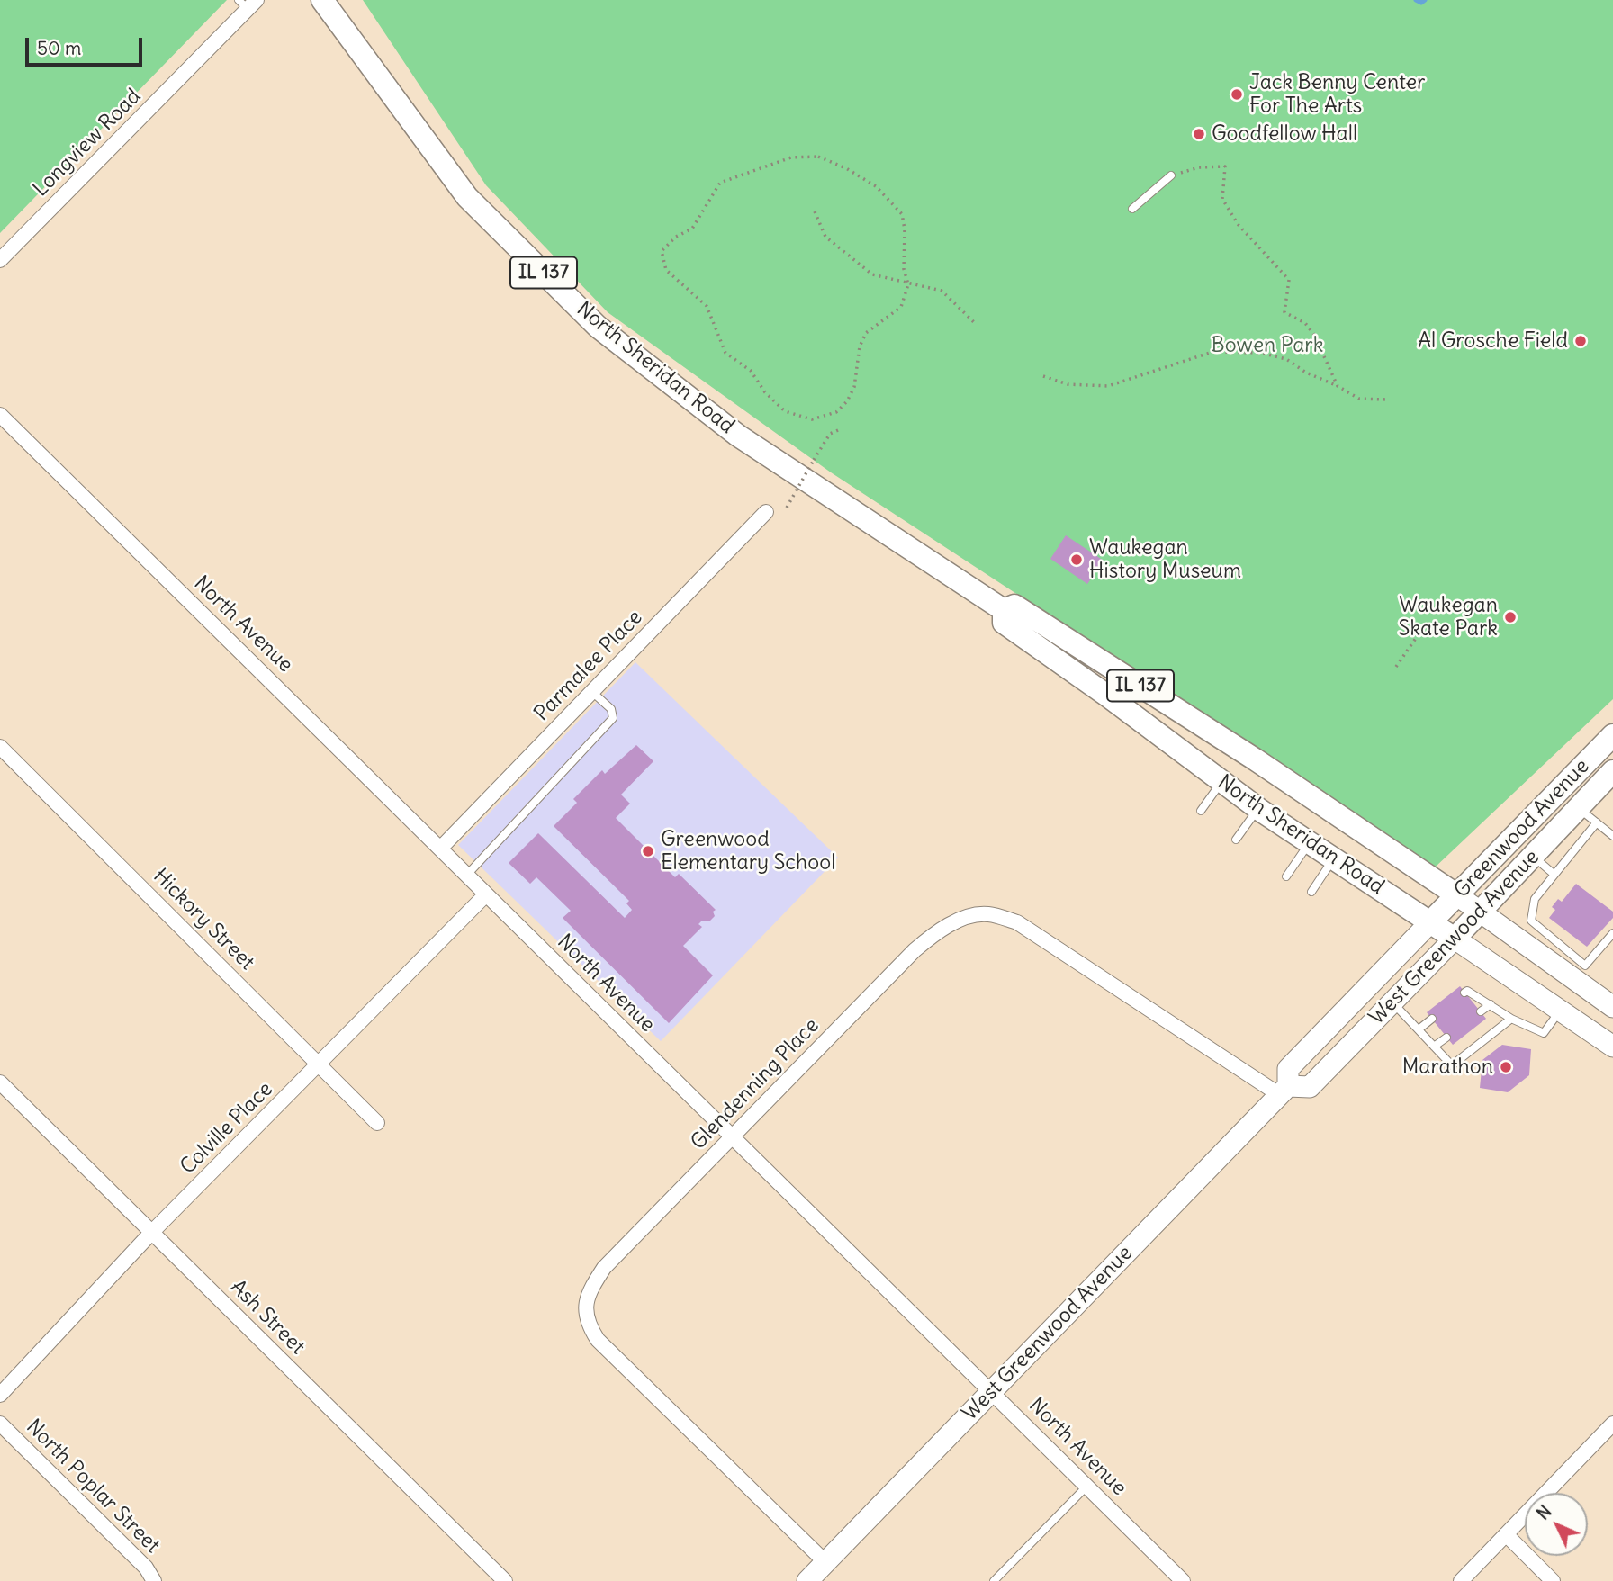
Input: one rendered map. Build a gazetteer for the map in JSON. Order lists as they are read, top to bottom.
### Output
{
  "streets": {
    "main road": [
      "IL 137",
      "North Sheridan Road",
      "Greenwood Avenue",
      "West Greenwood Avenue"
    ],
    "street": [
      "Longview Road",
      "North Avenue",
      "Parmalee Place",
      "Hickory Street",
      "Glendenning Place",
      "Colville Place",
      "Ash Street",
      "North Poplar Street"
    ]
  },
  "crossings": [
    ["North Sheridan Road", "Greenwood Avenue"],
    ["North Sheridan Road", "West Greenwood Avenue"],
    ["North Avenue", "Parmalee Place"],
    ["North Avenue", "West Greenwood Avenue"],
    ["North Avenue", "Glendenning Place"],
    ["North Avenue", "Colville Place"],
    ["Greenwood Avenue", "West Greenwood Avenue"],
    ["Hickory Street", "Colville Place"],
    ["West Greenwood Avenue", "Glendenning Place"],
    ["Colville Place", "Ash Street"]
  ],
  "parks": ["Bowen Park"],
  "places": [
    "Jack Benny Center For The Arts",
    "Goodfellow Hall",
    "Al Grosche Field",
    "Waukegan History Museum",
    "Waukegan Skate Park",
    "Greenwood Elementary School",
    "Marathon"
  ],
  "scale_bar": "50 m",
  "north": "top left"
}
